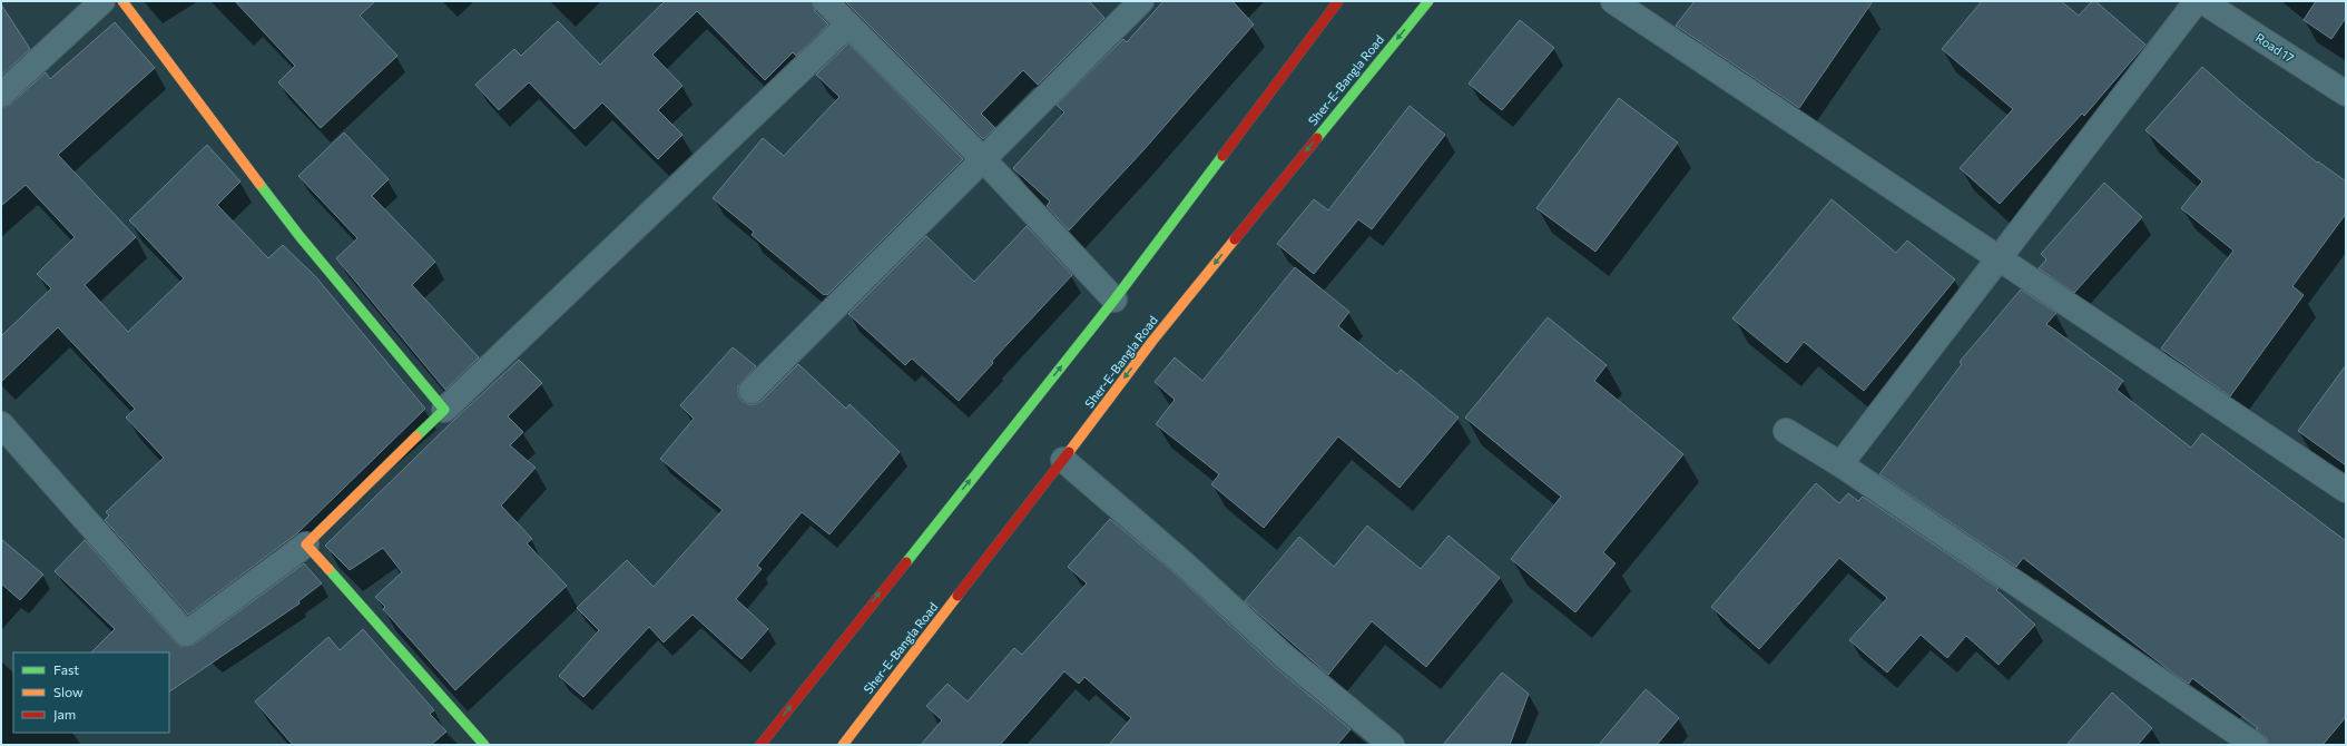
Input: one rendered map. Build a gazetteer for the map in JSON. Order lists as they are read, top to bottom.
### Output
{
  "streets": {
    "main road": ["Sher-E-Bangla Road"],
    "street": ["Road 17"]
  },
  "legend": ["Fast", "Slow", "Jam"]
}
